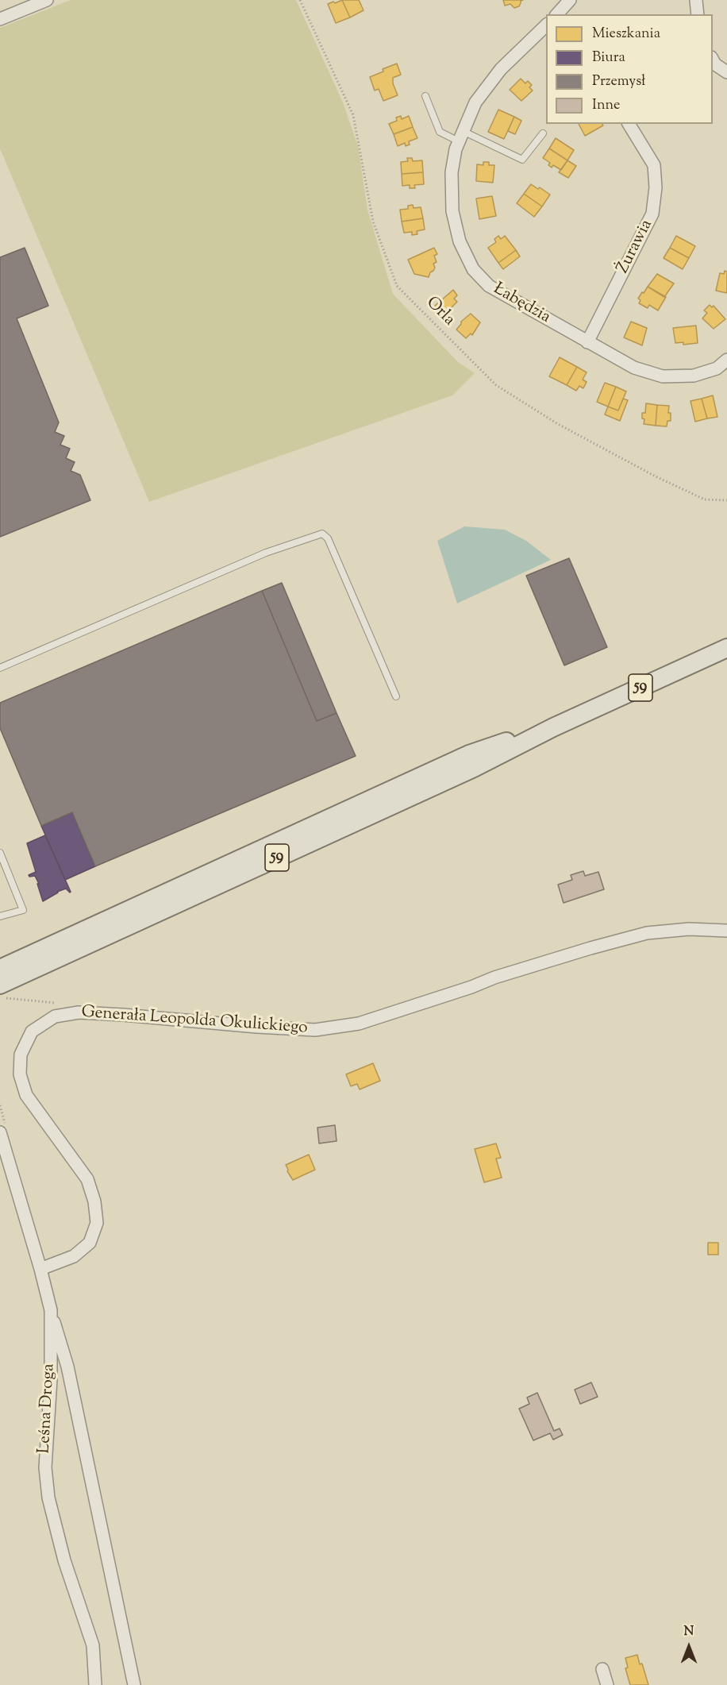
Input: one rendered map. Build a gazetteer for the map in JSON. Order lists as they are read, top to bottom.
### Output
{
  "streets": {
    "main road": ["59"],
    "street": [
      "Żurawia",
      "Łabędzia",
      "Generała Leopolda Okulickiego",
      "Leśna Droga"
    ],
    "path": ["Orla"]
  },
  "crossings": [
    ["Żurawia", "Łabędzia"],
    ["Generała Leopolda Okulickiego", "Leśna Droga"]
  ],
  "legend": [
    "Mieszkania",
    "Biura",
    "Przemysł",
    "Inne"
  ],
  "north": "top"
}
